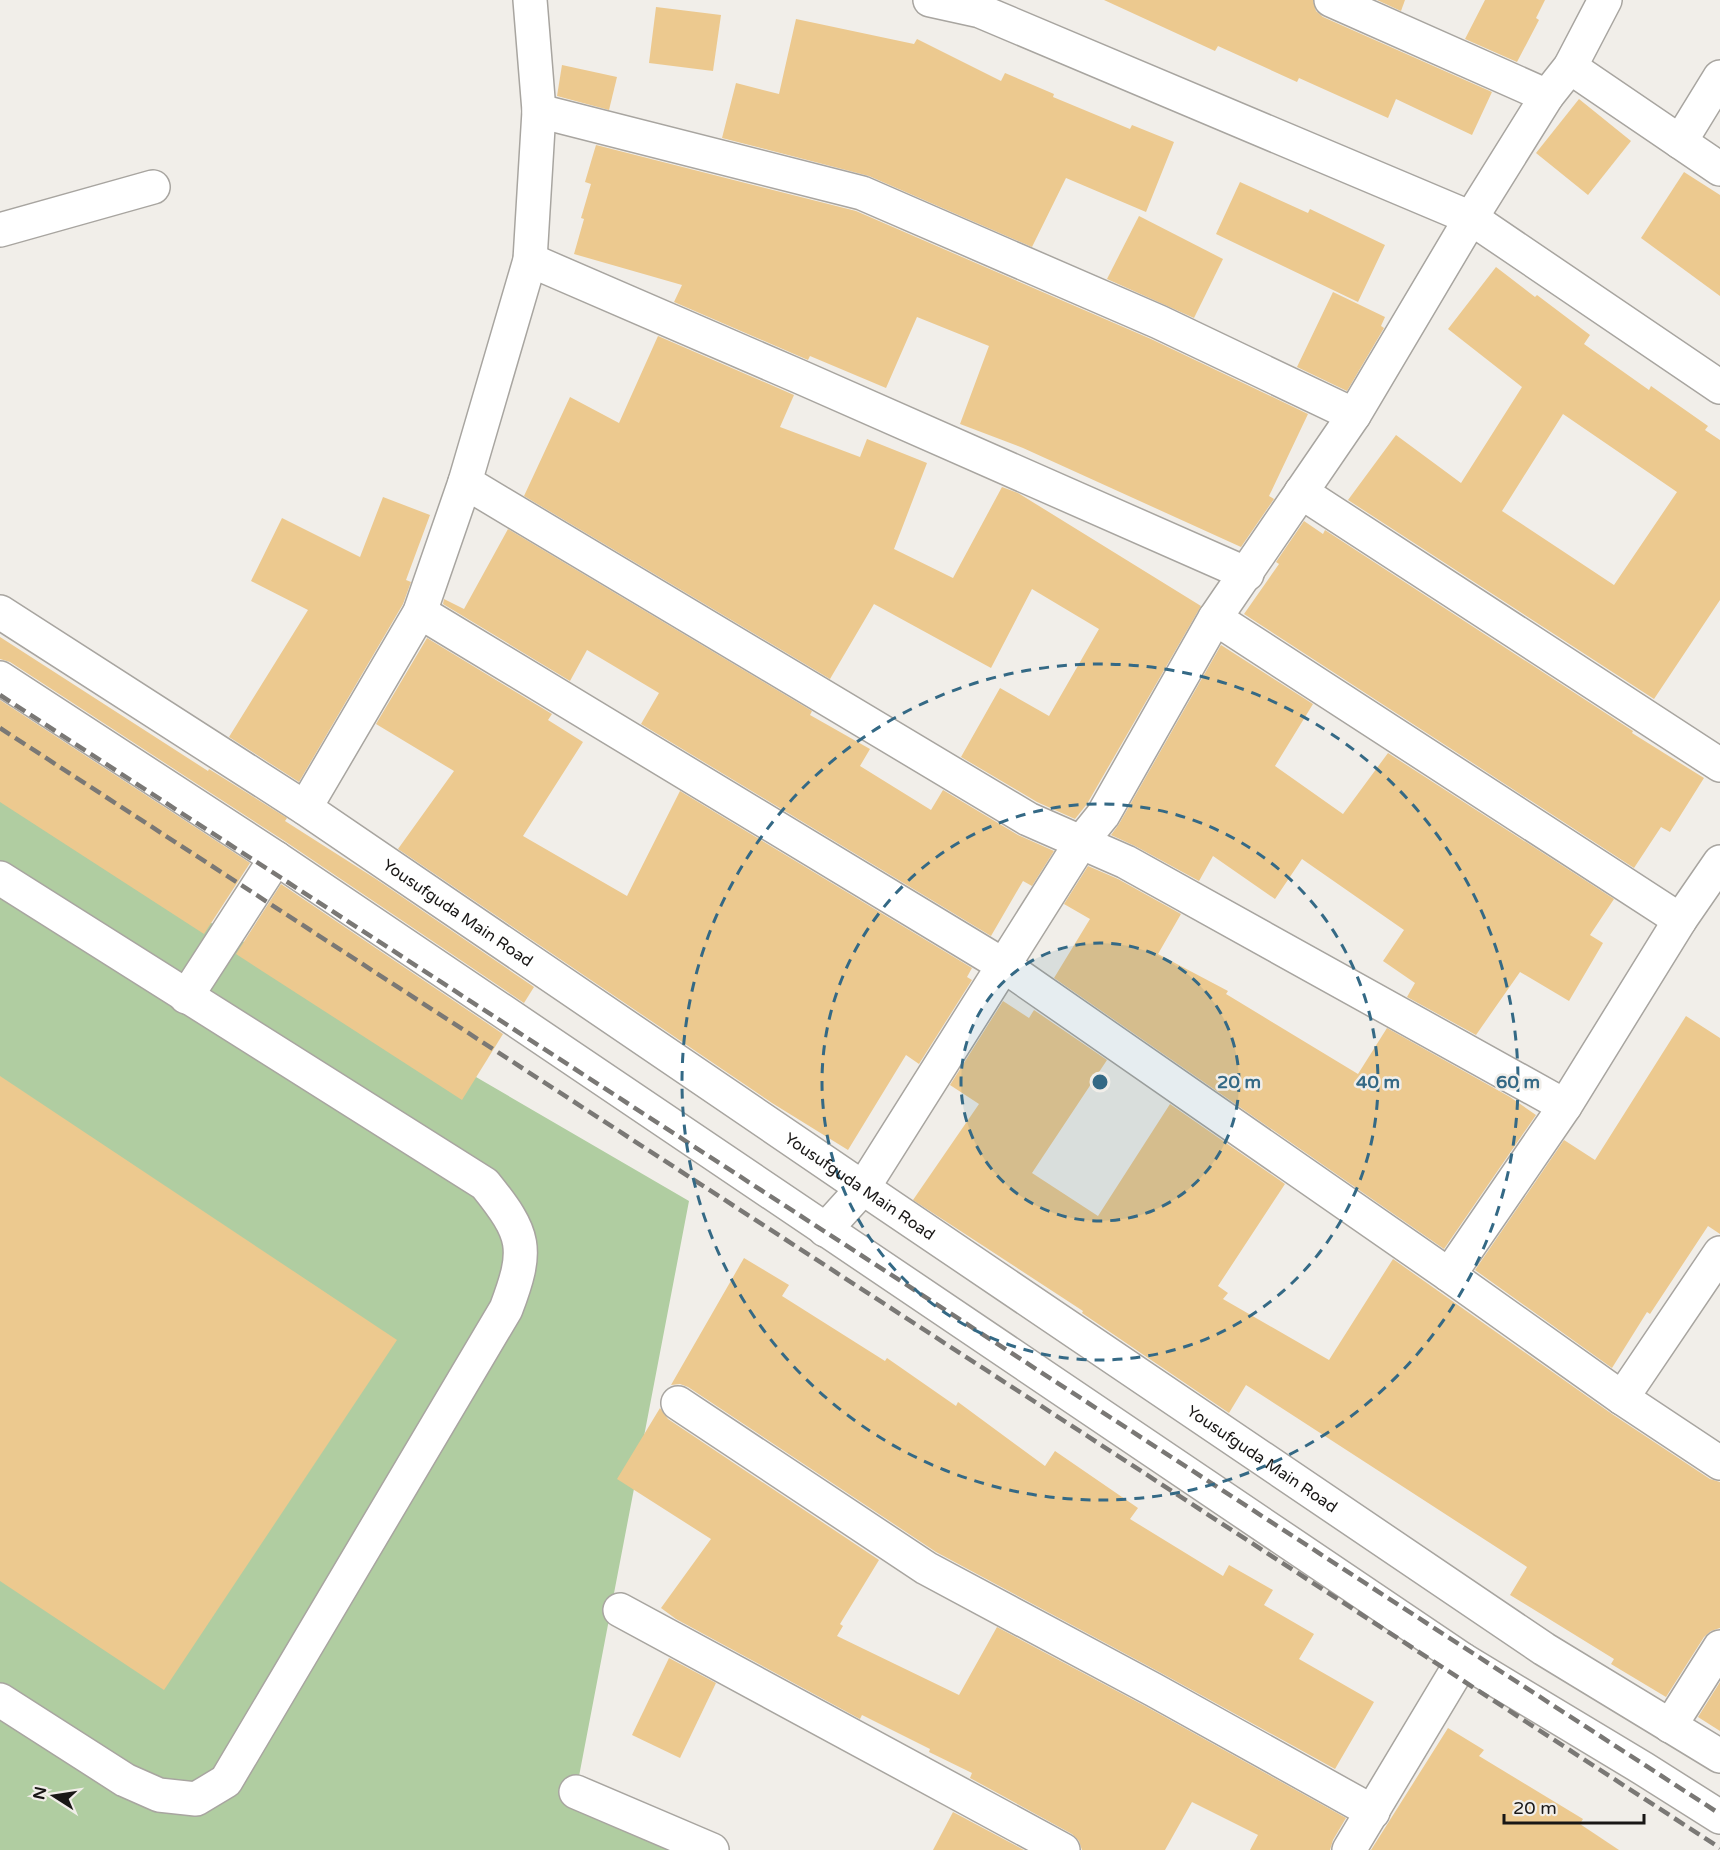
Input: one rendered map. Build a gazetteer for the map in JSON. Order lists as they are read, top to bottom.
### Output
{
  "streets": {
    "street": ["Yousufguda Main Road"]
  },
  "scale_bar": "20 m",
  "north": "left",
  "rings": ["20 m", "40 m", "60 m"]
}
